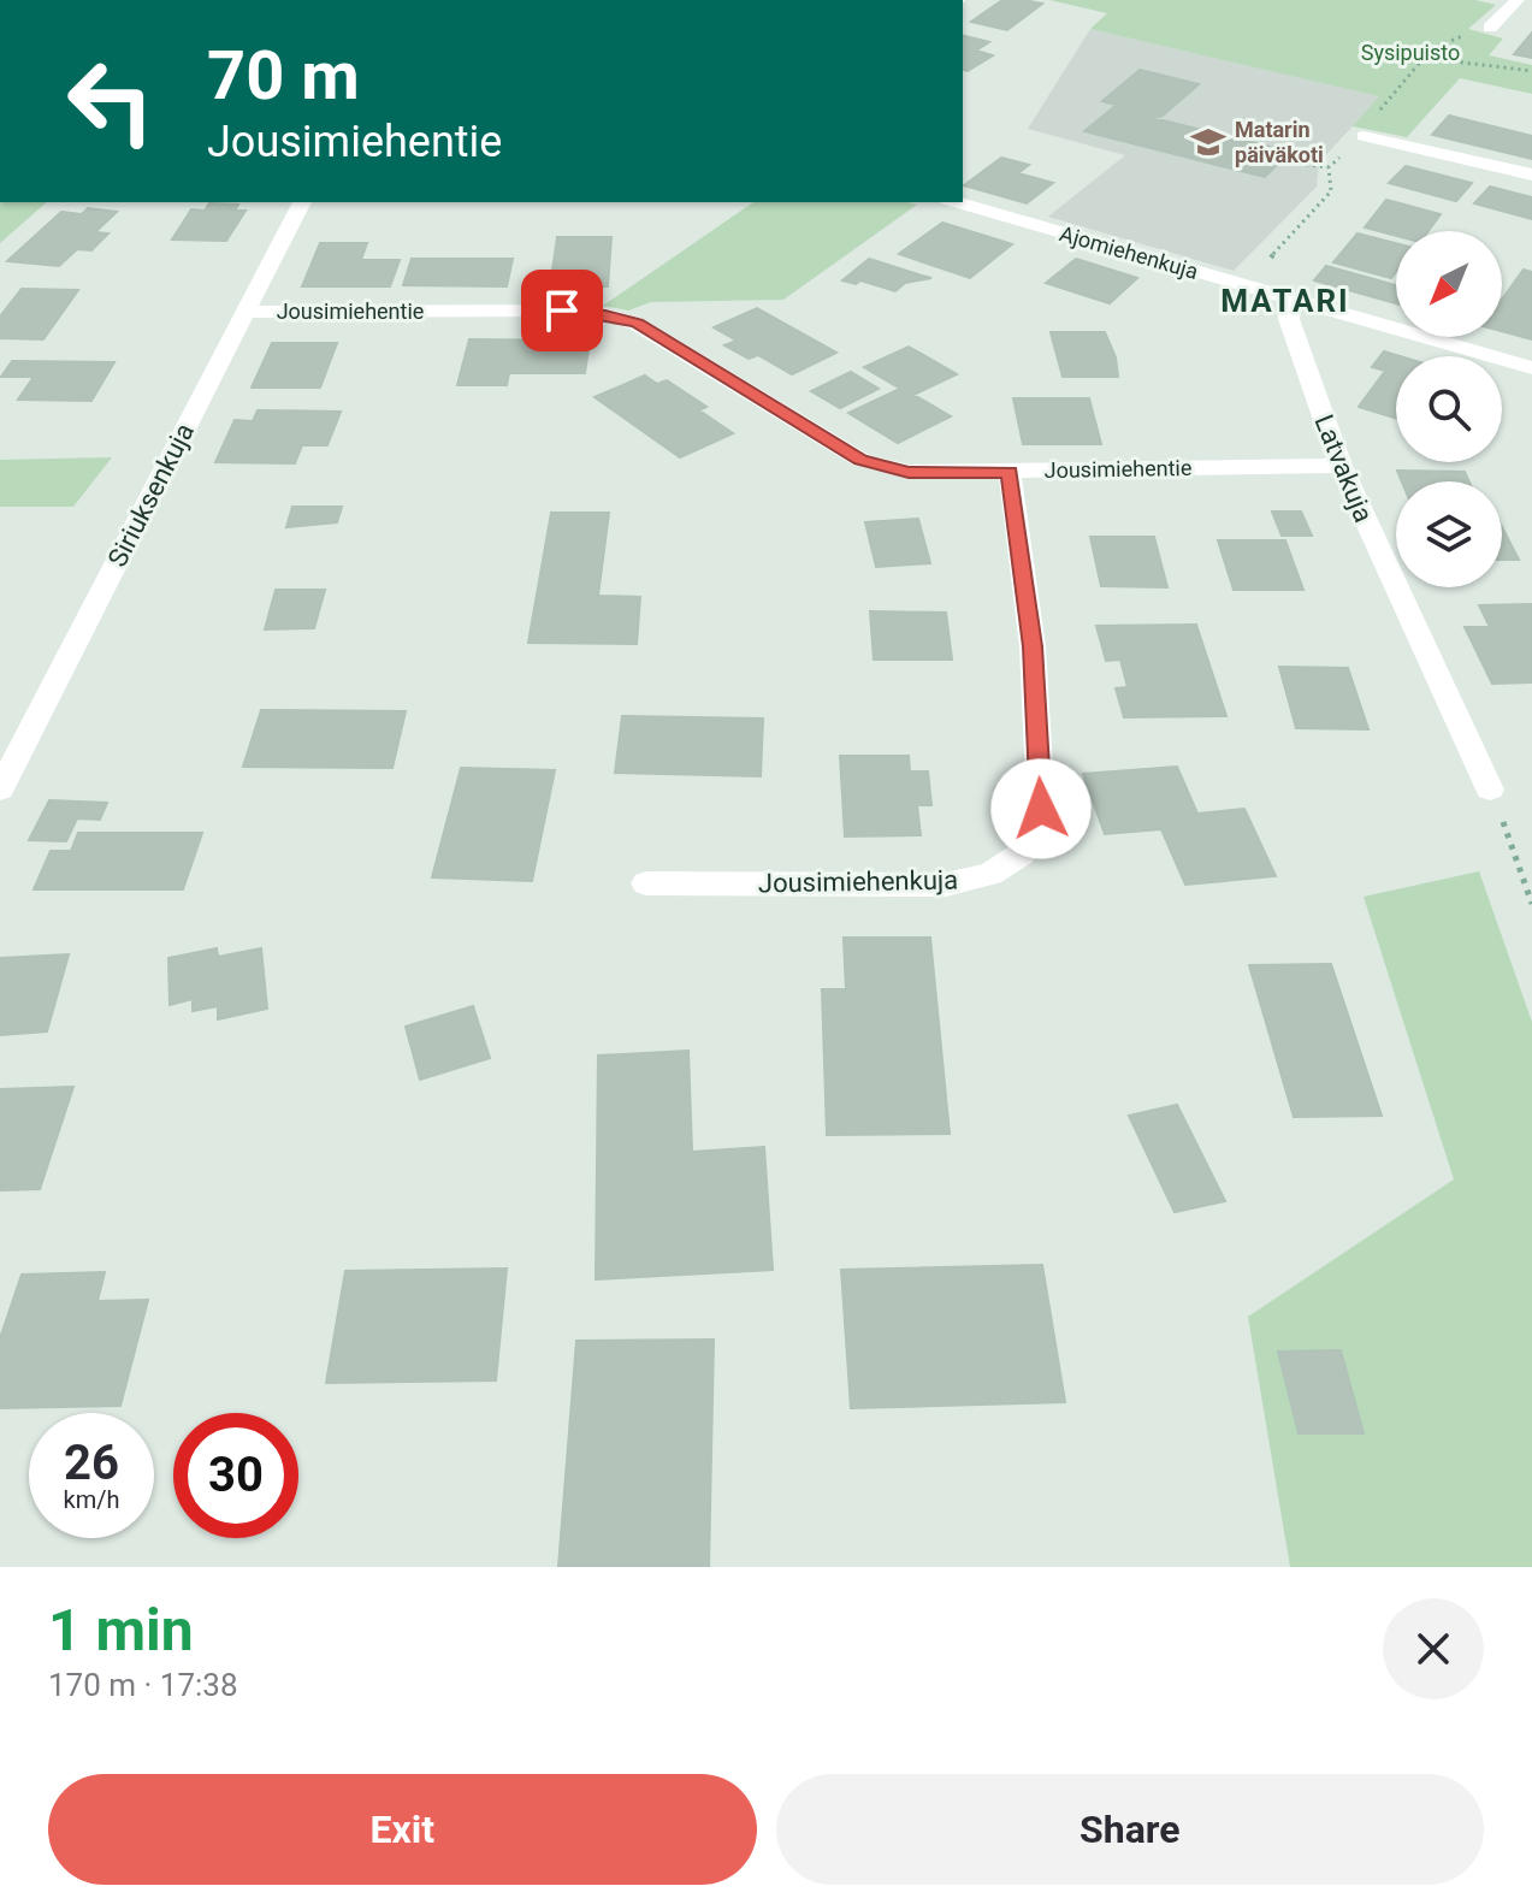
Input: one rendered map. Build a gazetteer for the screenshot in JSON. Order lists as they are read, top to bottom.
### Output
{
  "streets": {
    "street": [
      "Ajomiehenkuja",
      "Jousimiehentie",
      "Latvakuja",
      "Siriuksenkuja",
      "Jousimiehenkuja"
    ]
  },
  "crossings": [
    ["Ajomiehenkuja", "Latvakuja"],
    ["Jousimiehentie", "Latvakuja"],
    ["Jousimiehentie", "Siriuksenkuja"],
    ["Jousimiehentie", "Jousimiehenkuja"]
  ],
  "districts": ["MATARI"],
  "parks": ["Sysipuisto"],
  "places": {
    "school or university": ["Matarin päiväkoti"]
  },
  "north": "bottom left",
  "page": {
    "turn": ["70 m", "Jousimiehentie"],
    "speed": "26 km/h",
    "limit": "30",
    "heading": ["1 min", "170 m · 17:38"],
    "buttons": ["Exit", "Share"]
  }
}
